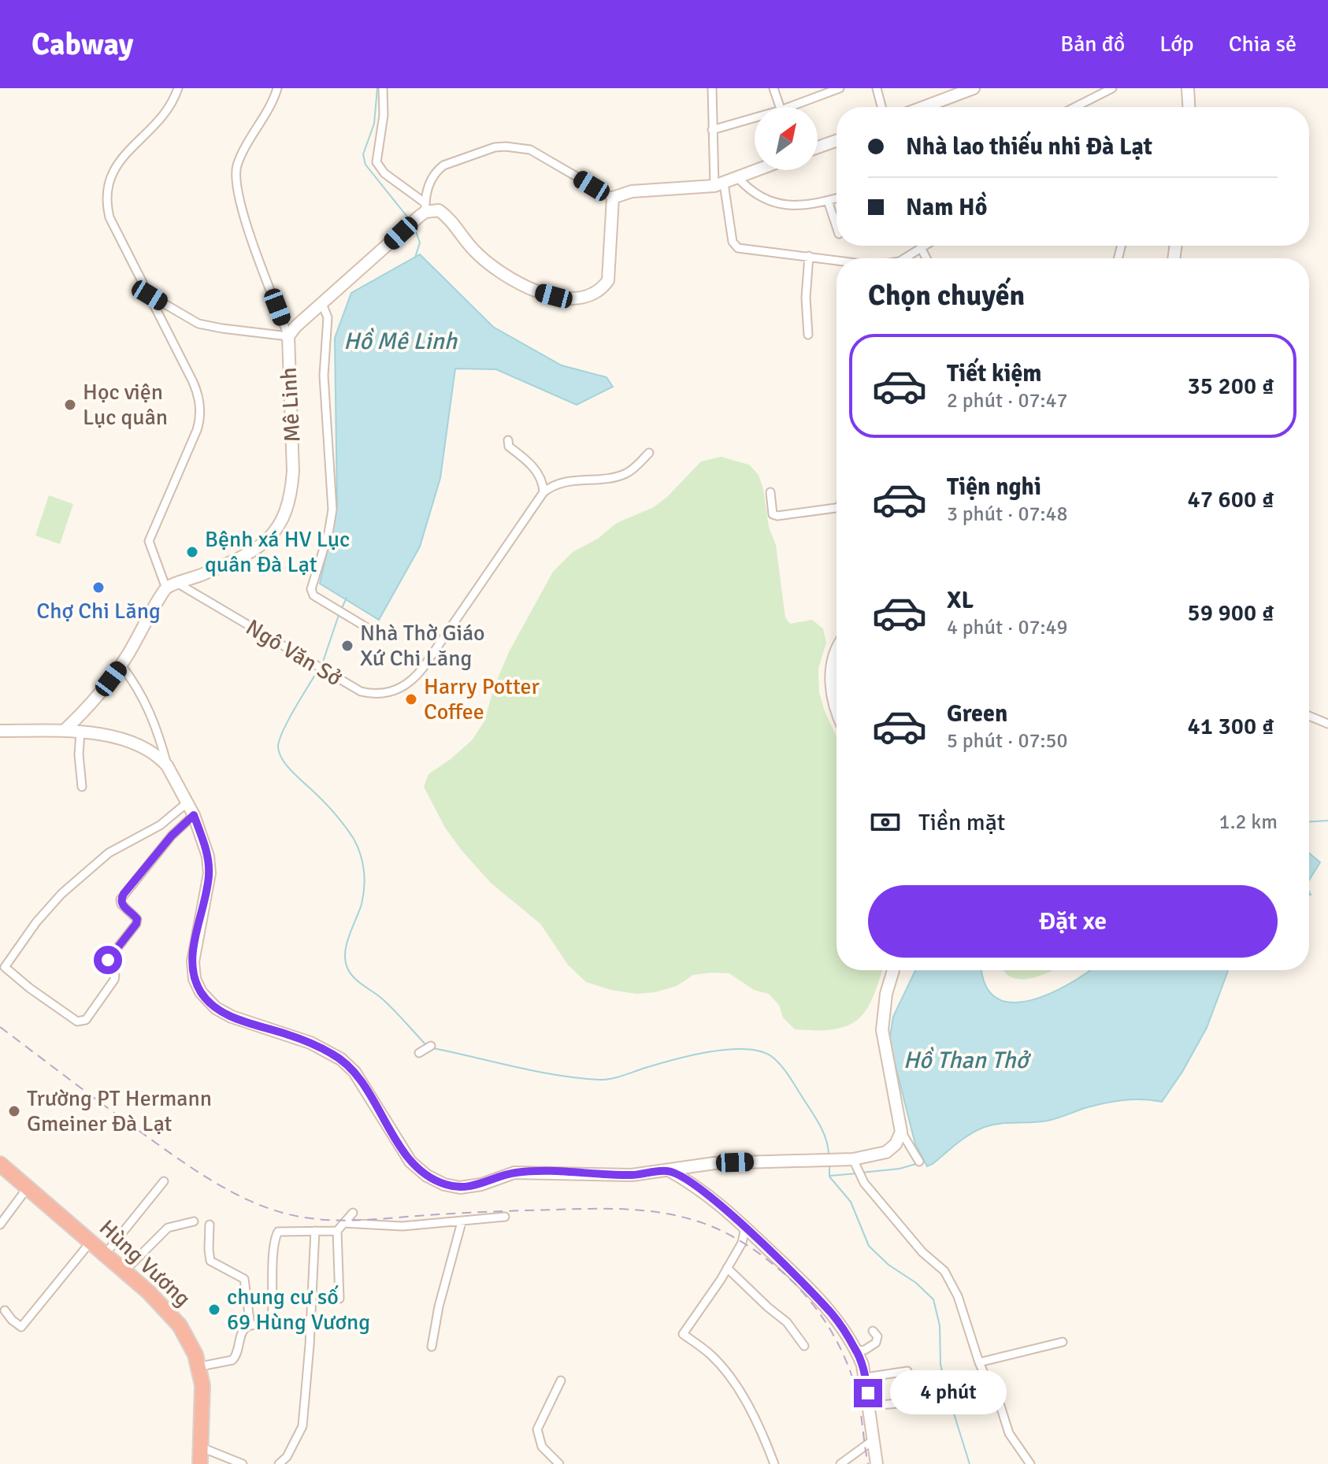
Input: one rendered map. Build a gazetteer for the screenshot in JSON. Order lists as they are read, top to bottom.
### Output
{
  "streets": {
    "highway": ["Hùng Vương"],
    "street": ["Mê Linh", "Ngô Văn Sở"]
  },
  "crossings": [
    ["Mê Linh", "Ngô Văn Sở"]
  ],
  "water": ["Hồ Mê Linh", "Hồ Than Thở"],
  "places": [
    "Học viện Lục quân",
    "Bệnh xá HV Lục quân Đà Lạt",
    "Chợ Chi Lăng",
    "Nhà Thờ Giáo Xứ Chi Lăng",
    "Harry Potter Coffee",
    "Trường PT Hermann Gmeiner Đà Lạt",
    "chung cư số 69 Hùng Vương"
  ],
  "north": "top right",
  "page": {
    "header": "Cabway",
    "nav": ["Bản đồ", "Lớp", "Chia sẻ"],
    "banner": ["Nhà lao thiếu nhi Đà Lạt", "Nam Hồ"],
    "heading": "Chọn chuyến",
    "list": [
      {
        "name": "Tiết kiệm",
        "note": "2 phút · 07:47",
        "value": "35 200 ₫"
      },
      {
        "name": "Tiện nghi",
        "note": "3 phút · 07:48",
        "value": "47 600 ₫"
      },
      {
        "name": "XL",
        "note": "4 phút · 07:49",
        "value": "59 900 ₫"
      },
      {
        "name": "Green",
        "note": "5 phút · 07:50",
        "value": "41 300 ₫"
      }
    ],
    "pay": ["Tiền mặt", "1.2 km"],
    "buttons": "Đặt xe",
    "bubble": "4 phút"
  }
}
